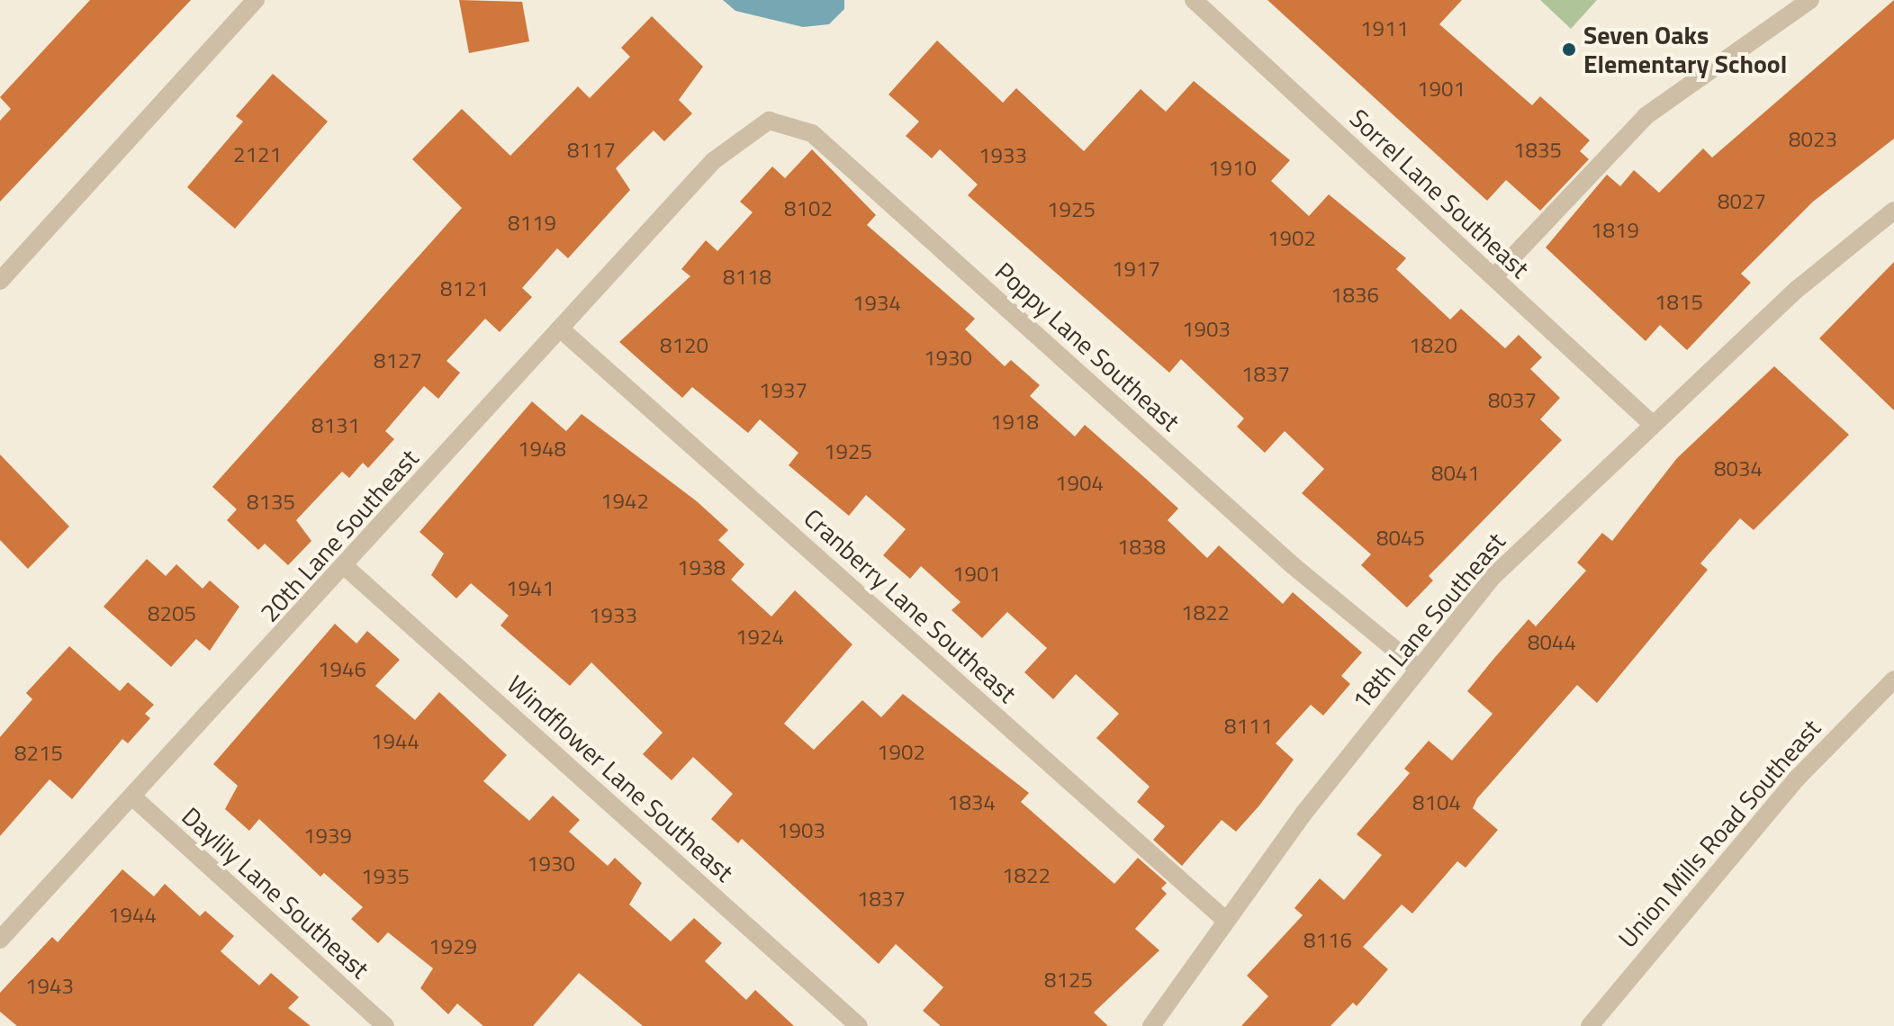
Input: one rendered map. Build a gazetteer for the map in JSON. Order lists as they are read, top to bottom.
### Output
{
  "streets": {
    "street": [
      "Sorrel Lane Southeast",
      "Poppy Lane Southeast",
      "20th Lane Southeast",
      "Cranberry Lane Southeast",
      "18th Lane Southeast",
      "Windflower Lane Southeast",
      "Union Mills Road Southeast",
      "Daylily Lane Southeast"
    ]
  },
  "crossings": [
    ["Sorrel Lane Southeast", "18th Lane Southeast"],
    ["Poppy Lane Southeast", "20th Lane Southeast"],
    ["Poppy Lane Southeast", "18th Lane Southeast"],
    ["20th Lane Southeast", "Cranberry Lane Southeast"],
    ["20th Lane Southeast", "Windflower Lane Southeast"],
    ["20th Lane Southeast", "Daylily Lane Southeast"],
    ["Cranberry Lane Southeast", "18th Lane Southeast"]
  ],
  "places": ["Seven Oaks Elementary School"],
  "house_numbers": [
    "1911",
    "1901",
    "8023",
    "8117",
    "1835",
    "2121",
    "1933",
    "1910",
    "8027",
    "8102",
    "1925",
    "8119",
    "1819",
    "1902",
    "1917",
    "8118",
    "8121",
    "1836",
    "1815",
    "1934",
    "1903",
    "8120",
    "1820",
    "1930",
    "8127",
    "1837",
    "1937",
    "8037",
    "1918",
    "8131",
    "1948",
    "1925",
    "8034",
    "8041",
    "1904",
    "1942",
    "8135",
    "8045",
    "1838",
    "1938",
    "1901",
    "1941",
    "1822",
    "8205",
    "1933",
    "1924",
    "8044",
    "1946",
    "8111",
    "1944",
    "1902",
    "8215",
    "1834",
    "8104",
    "1903",
    "1939",
    "1930",
    "1822",
    "1935",
    "1837",
    "1944",
    "8116",
    "1929",
    "8125",
    "1943"
  ]
}
